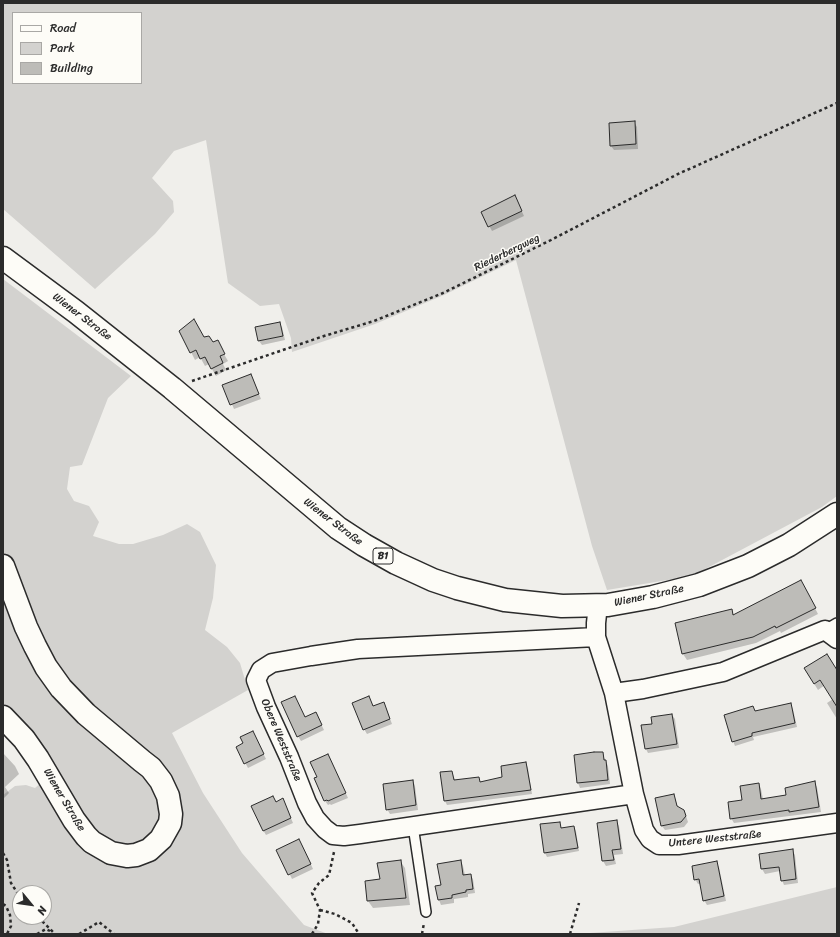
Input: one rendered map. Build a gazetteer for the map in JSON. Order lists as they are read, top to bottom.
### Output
{
  "streets": {
    "main road": ["Wiener Straße", "B1"],
    "street": ["Obere Weststraße", "Untere Weststraße"],
    "path": ["Riederbergweg"]
  },
  "crossings": [
    ["Riederbergweg", "Wiener Straße"],
    ["Wiener Straße", "Untere Weststraße"],
    ["Obere Weststraße", "Untere Weststraße"]
  ],
  "legend": ["Road", "Park", "Building"],
  "north": "bottom right"
}
